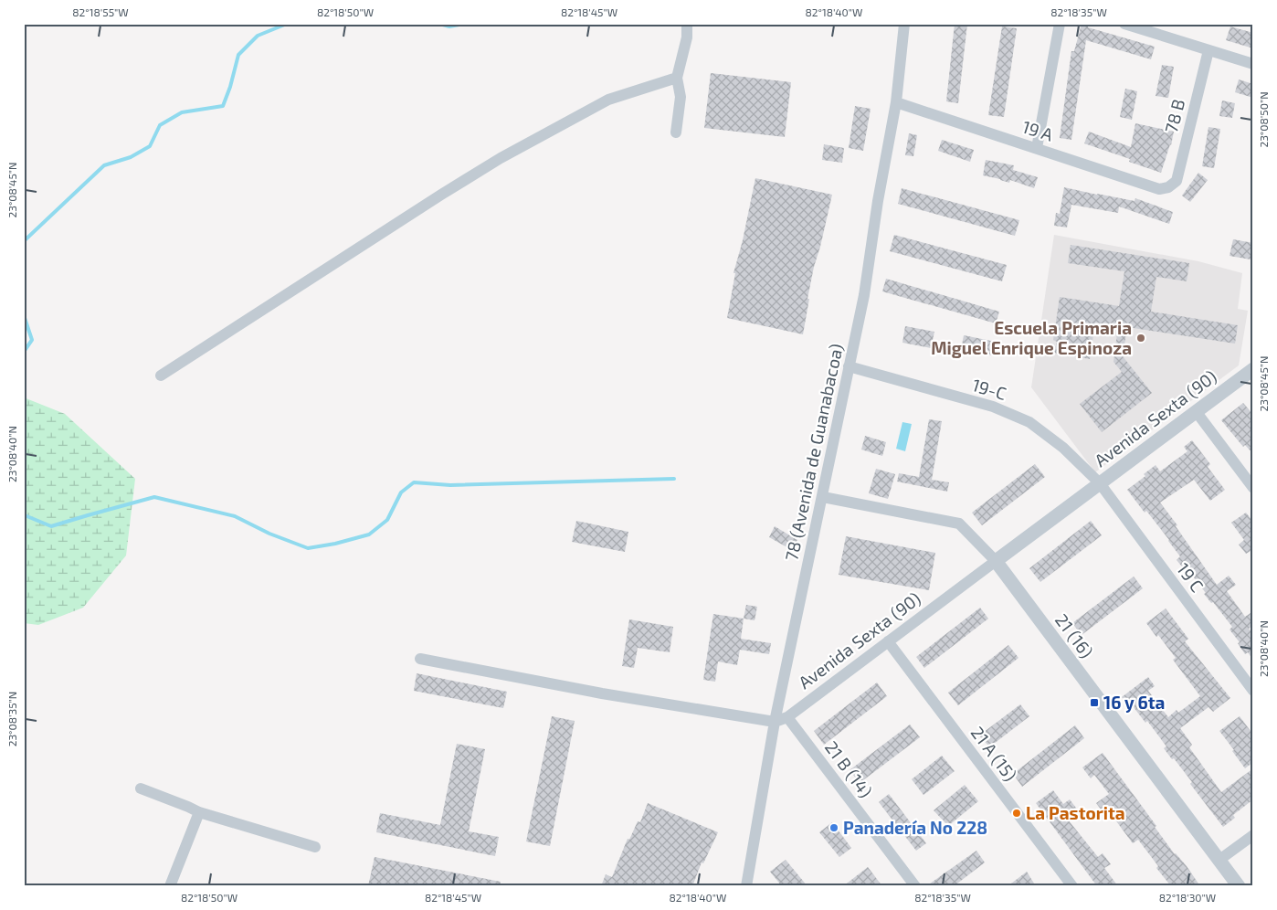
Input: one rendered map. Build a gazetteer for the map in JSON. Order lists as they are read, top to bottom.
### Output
{
  "streets": {
    "street": [
      "78 B",
      "19 A",
      "19-C",
      "Avenida Sexta (90)",
      "78 (Avenida de Guanabacoa)",
      "19 C",
      "21 (16)",
      "21 A (15)",
      "21 B (14)"
    ]
  },
  "crossings": [
    ["78 B", "19 A"],
    ["19 A", "78 (Avenida de Guanabacoa)"],
    ["19-C", "Avenida Sexta (90)"],
    ["19-C", "78 (Avenida de Guanabacoa)"],
    ["19-C", "19 C"],
    ["Avenida Sexta (90)", "78 (Avenida de Guanabacoa)"],
    ["Avenida Sexta (90)", "19 C"],
    ["Avenida Sexta (90)", "21 (16)"],
    ["Avenida Sexta (90)", "21 A (15)"],
    ["Avenida Sexta (90)", "21 B (14)"],
    ["78 (Avenida de Guanabacoa)", "21 (16)"]
  ],
  "places": {
    "other": ["Escuela Primaria Miguel Enrique Espinoza", "La Pastorita", "Panadería No 228"],
    "transit": ["16 y 6ta"]
  },
  "coordinates": [
    "82°18'55\"W",
    "82°18'50\"W",
    "82°18'45\"W",
    "82°18'40\"W",
    "82°18'35\"W",
    "23°08'50\"N",
    "23°08'45\"N",
    "23°08'40\"N",
    "23°08'35\"N",
    "82°18'30\"W"
  ]
}
